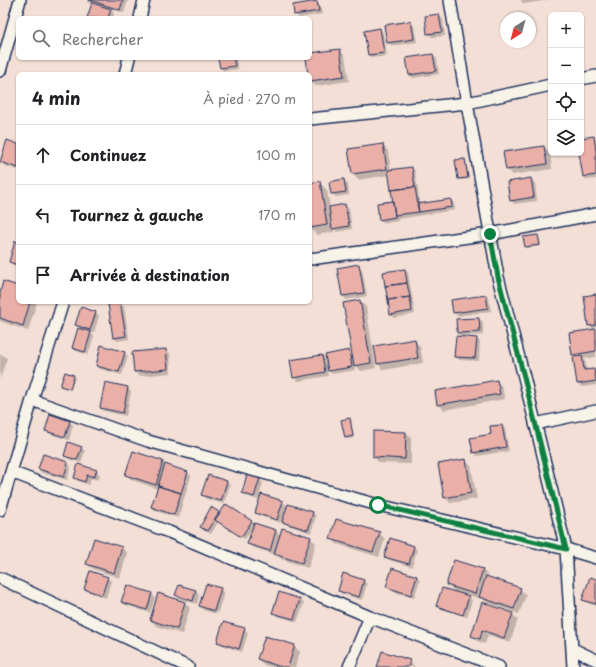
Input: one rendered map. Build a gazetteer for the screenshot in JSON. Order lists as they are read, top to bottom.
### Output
{
  "north": "bottom left",
  "page": {
    "map_buttons": ["+", "−"],
    "search": "Rechercher",
    "heading": ["4 min", "À pied · 270 m"],
    "list": [
      ["Continuez", "100 m"],
      ["Tournez à gauche", "170 m"],
      "Arrivée à destination"
    ]
  }
}
